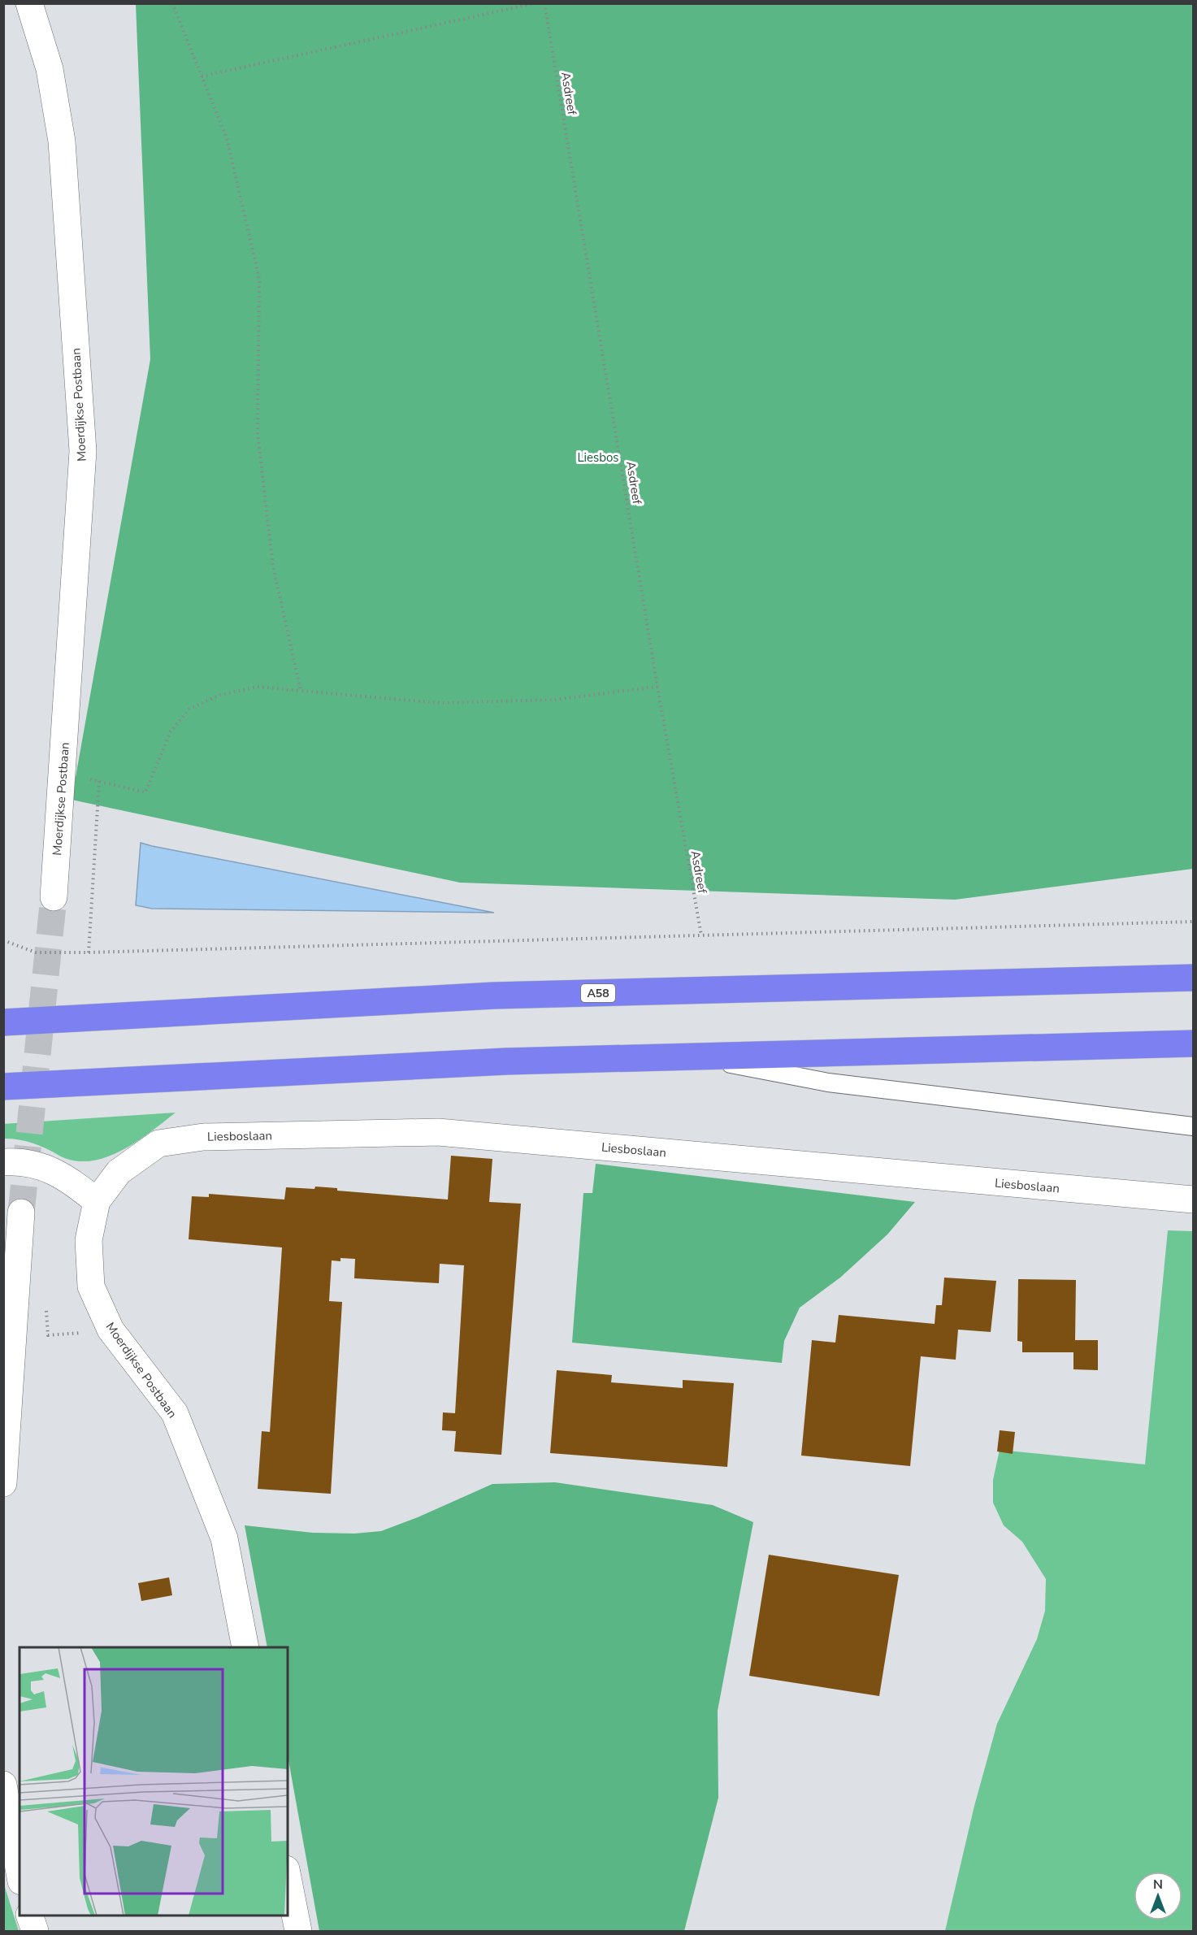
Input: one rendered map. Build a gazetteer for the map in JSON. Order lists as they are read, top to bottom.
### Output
{
  "streets": {
    "highway": ["A58"],
    "street": ["Moerdijkse Postbaan", "Liesboslaan"],
    "path": ["Asdreef"]
  },
  "crossings": [
    ["Moerdijkse Postbaan", "Liesboslaan"]
  ],
  "parks": ["Liesbos"],
  "north": "top"
}
